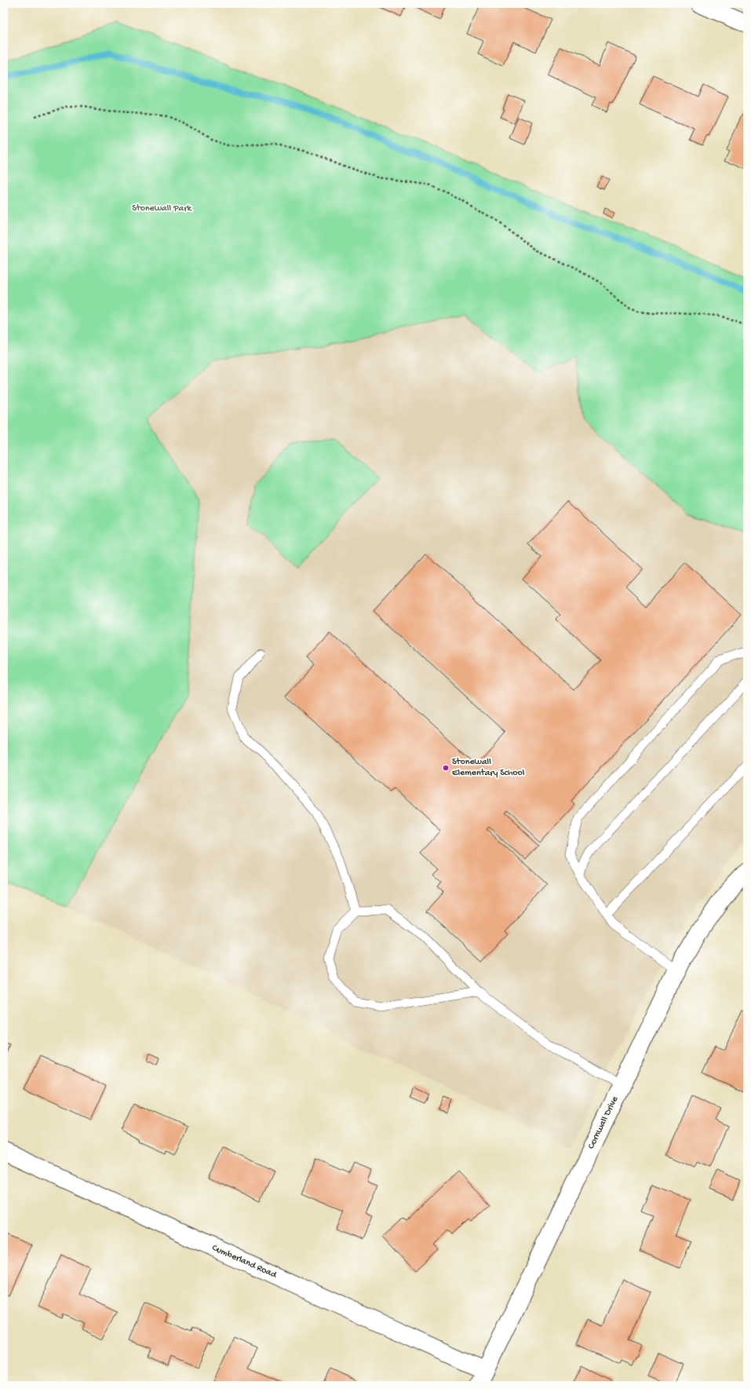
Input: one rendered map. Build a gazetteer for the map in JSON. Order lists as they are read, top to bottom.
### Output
{
  "streets": {
    "street": ["Cornwall Drive", "Cumberland Road"]
  },
  "crossings": [
    ["Cornwall Drive", "Cumberland Road"]
  ],
  "parks": ["Stonewall Park"],
  "places": ["Stonewall Elementary School"]
}
